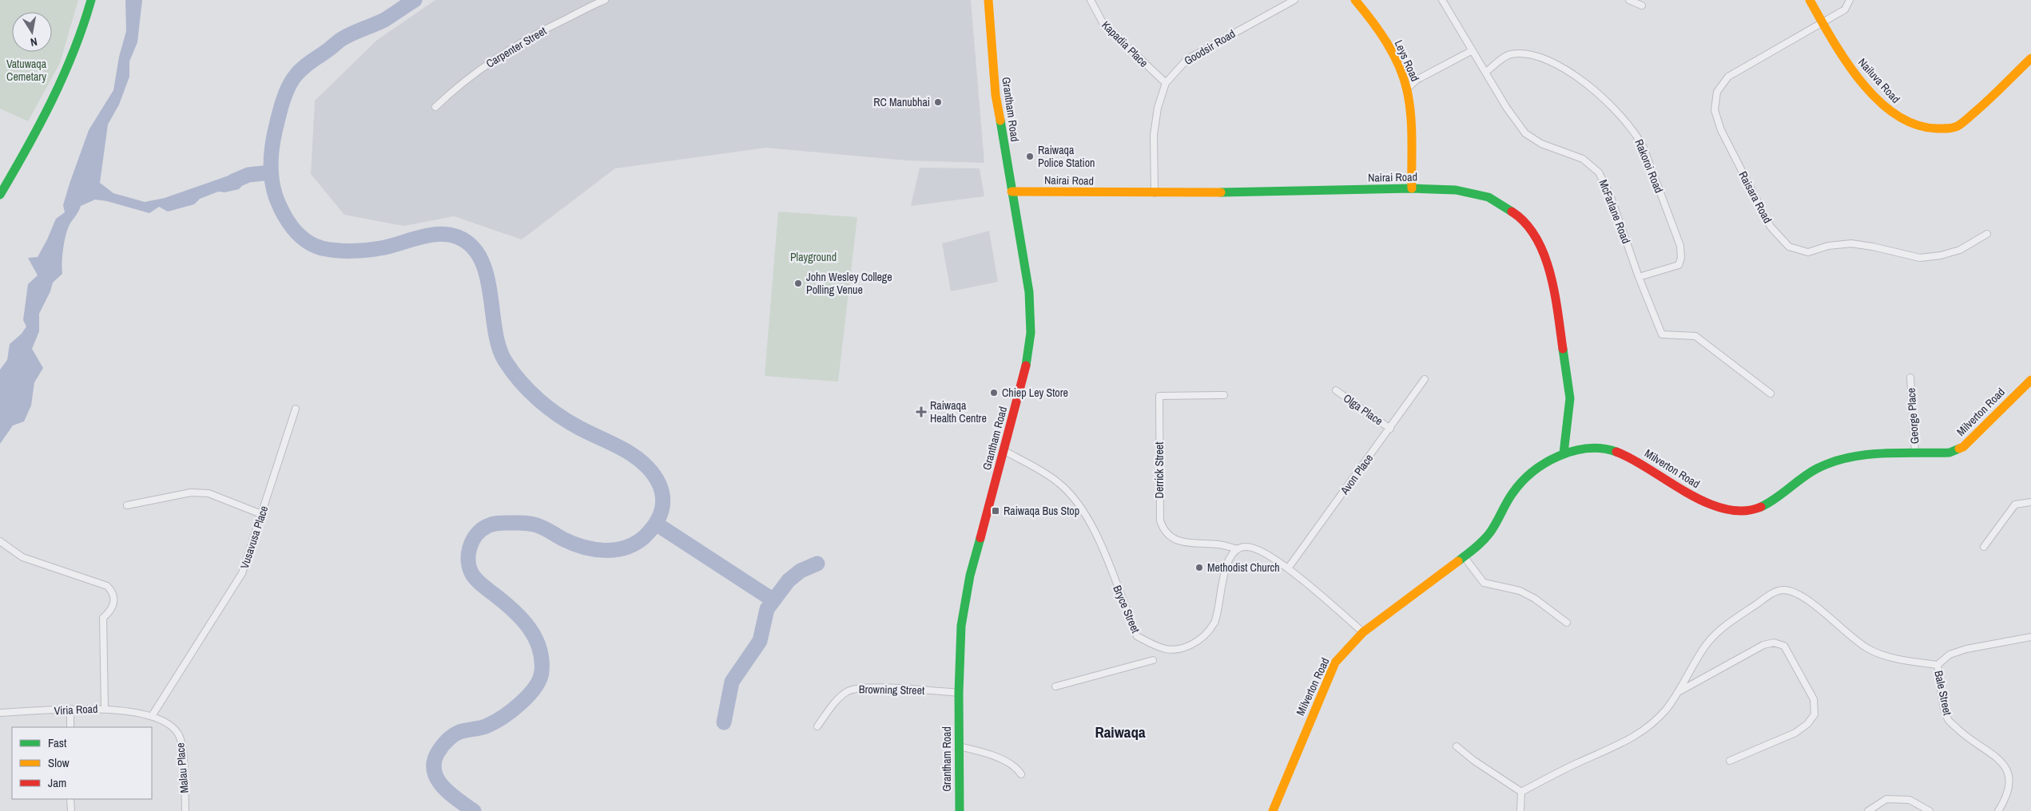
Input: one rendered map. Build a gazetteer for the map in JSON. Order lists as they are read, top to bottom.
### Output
{
  "streets": {
    "main road": [
      "Leys Road",
      "Nailuva Road",
      "Grantham Road",
      "Nairai Road",
      "Milverton Road"
    ],
    "street": [
      "Kapadia Place",
      "Carpenter Street",
      "Goodsir Road",
      "Rakoroi Road",
      "Raisara Road",
      "McFarlane Road",
      "Olga Place",
      "George Place",
      "Derrick Street",
      "Avon Place",
      "Vusavusa Place",
      "Bryce Street",
      "Browning Street",
      "Bale Street",
      "Viria Road",
      "Malau Place"
    ]
  },
  "crossings": [
    ["Kapadia Place", "Goodsir Road"],
    ["Goodsir Road", "Nairai Road"],
    ["Leys Road", "Nairai Road"],
    ["Nailuva Road", "Raisara Road"],
    ["Grantham Road", "Nairai Road"],
    ["Grantham Road", "Bryce Street"],
    ["Grantham Road", "Browning Street"],
    ["Rakoroi Road", "McFarlane Road"],
    ["Nairai Road", "Milverton Road"],
    ["Olga Place", "Avon Place"],
    ["Milverton Road", "George Place"],
    ["Derrick Street", "Bryce Street"],
    ["Vusavusa Place", "Viria Road"],
    ["Vusavusa Place", "Malau Place"],
    ["Viria Road", "Malau Place"]
  ],
  "districts": ["Raiwaqa"],
  "parks": ["Vatuwaqa Cemetary", "Playground"],
  "places": {
    "other": [
      "RC Manubhai",
      "Raiwaqa Police Station",
      "John Wesley College Polling Venue",
      "Chiep Ley Store",
      "Methodist Church"
    ],
    "health": ["Raiwaqa Health Centre"],
    "transit": ["Raiwaqa Bus Stop"]
  },
  "legend": ["Fast", "Slow", "Jam"],
  "north": "bottom"
}
